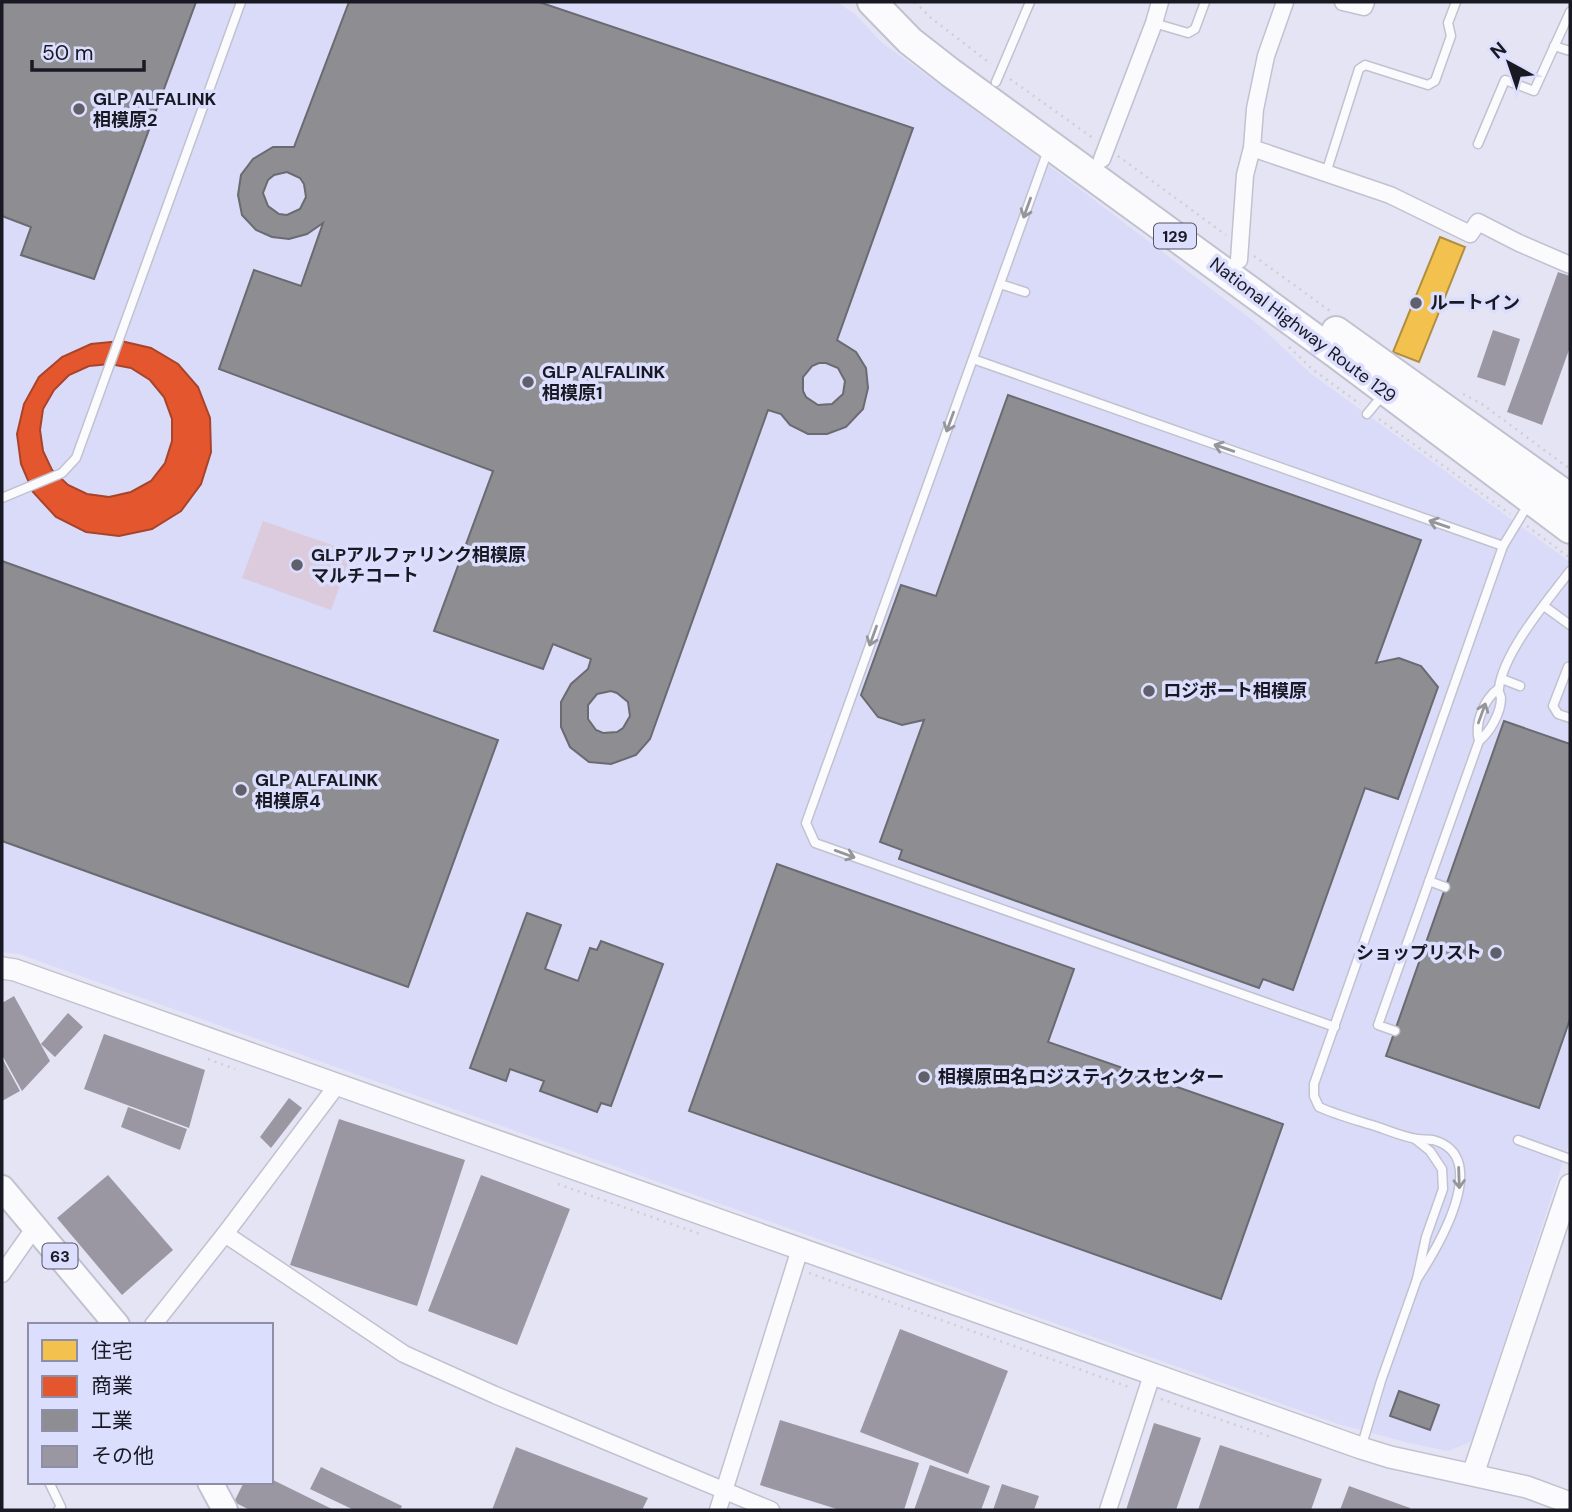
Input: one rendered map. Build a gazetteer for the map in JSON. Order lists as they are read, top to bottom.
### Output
{
  "streets": {
    "highway": ["129", "National Highway Route 129"],
    "main road": ["63"]
  },
  "places": [
    "GLP ALFALINK 相模原2",
    "ルートイン",
    "GLP ALFALINK 相模原1",
    "GLPアルファリンク相模原 マルチコート",
    "ロジポート相模原",
    "GLP ALFALINK 相模原4",
    "ショップリスト",
    "相模原田名ロジスティクスセンター"
  ],
  "legend": [
    "住宅",
    "商業",
    "工業",
    "その他"
  ],
  "scale_bar": "50 m",
  "north": "top left"
}
